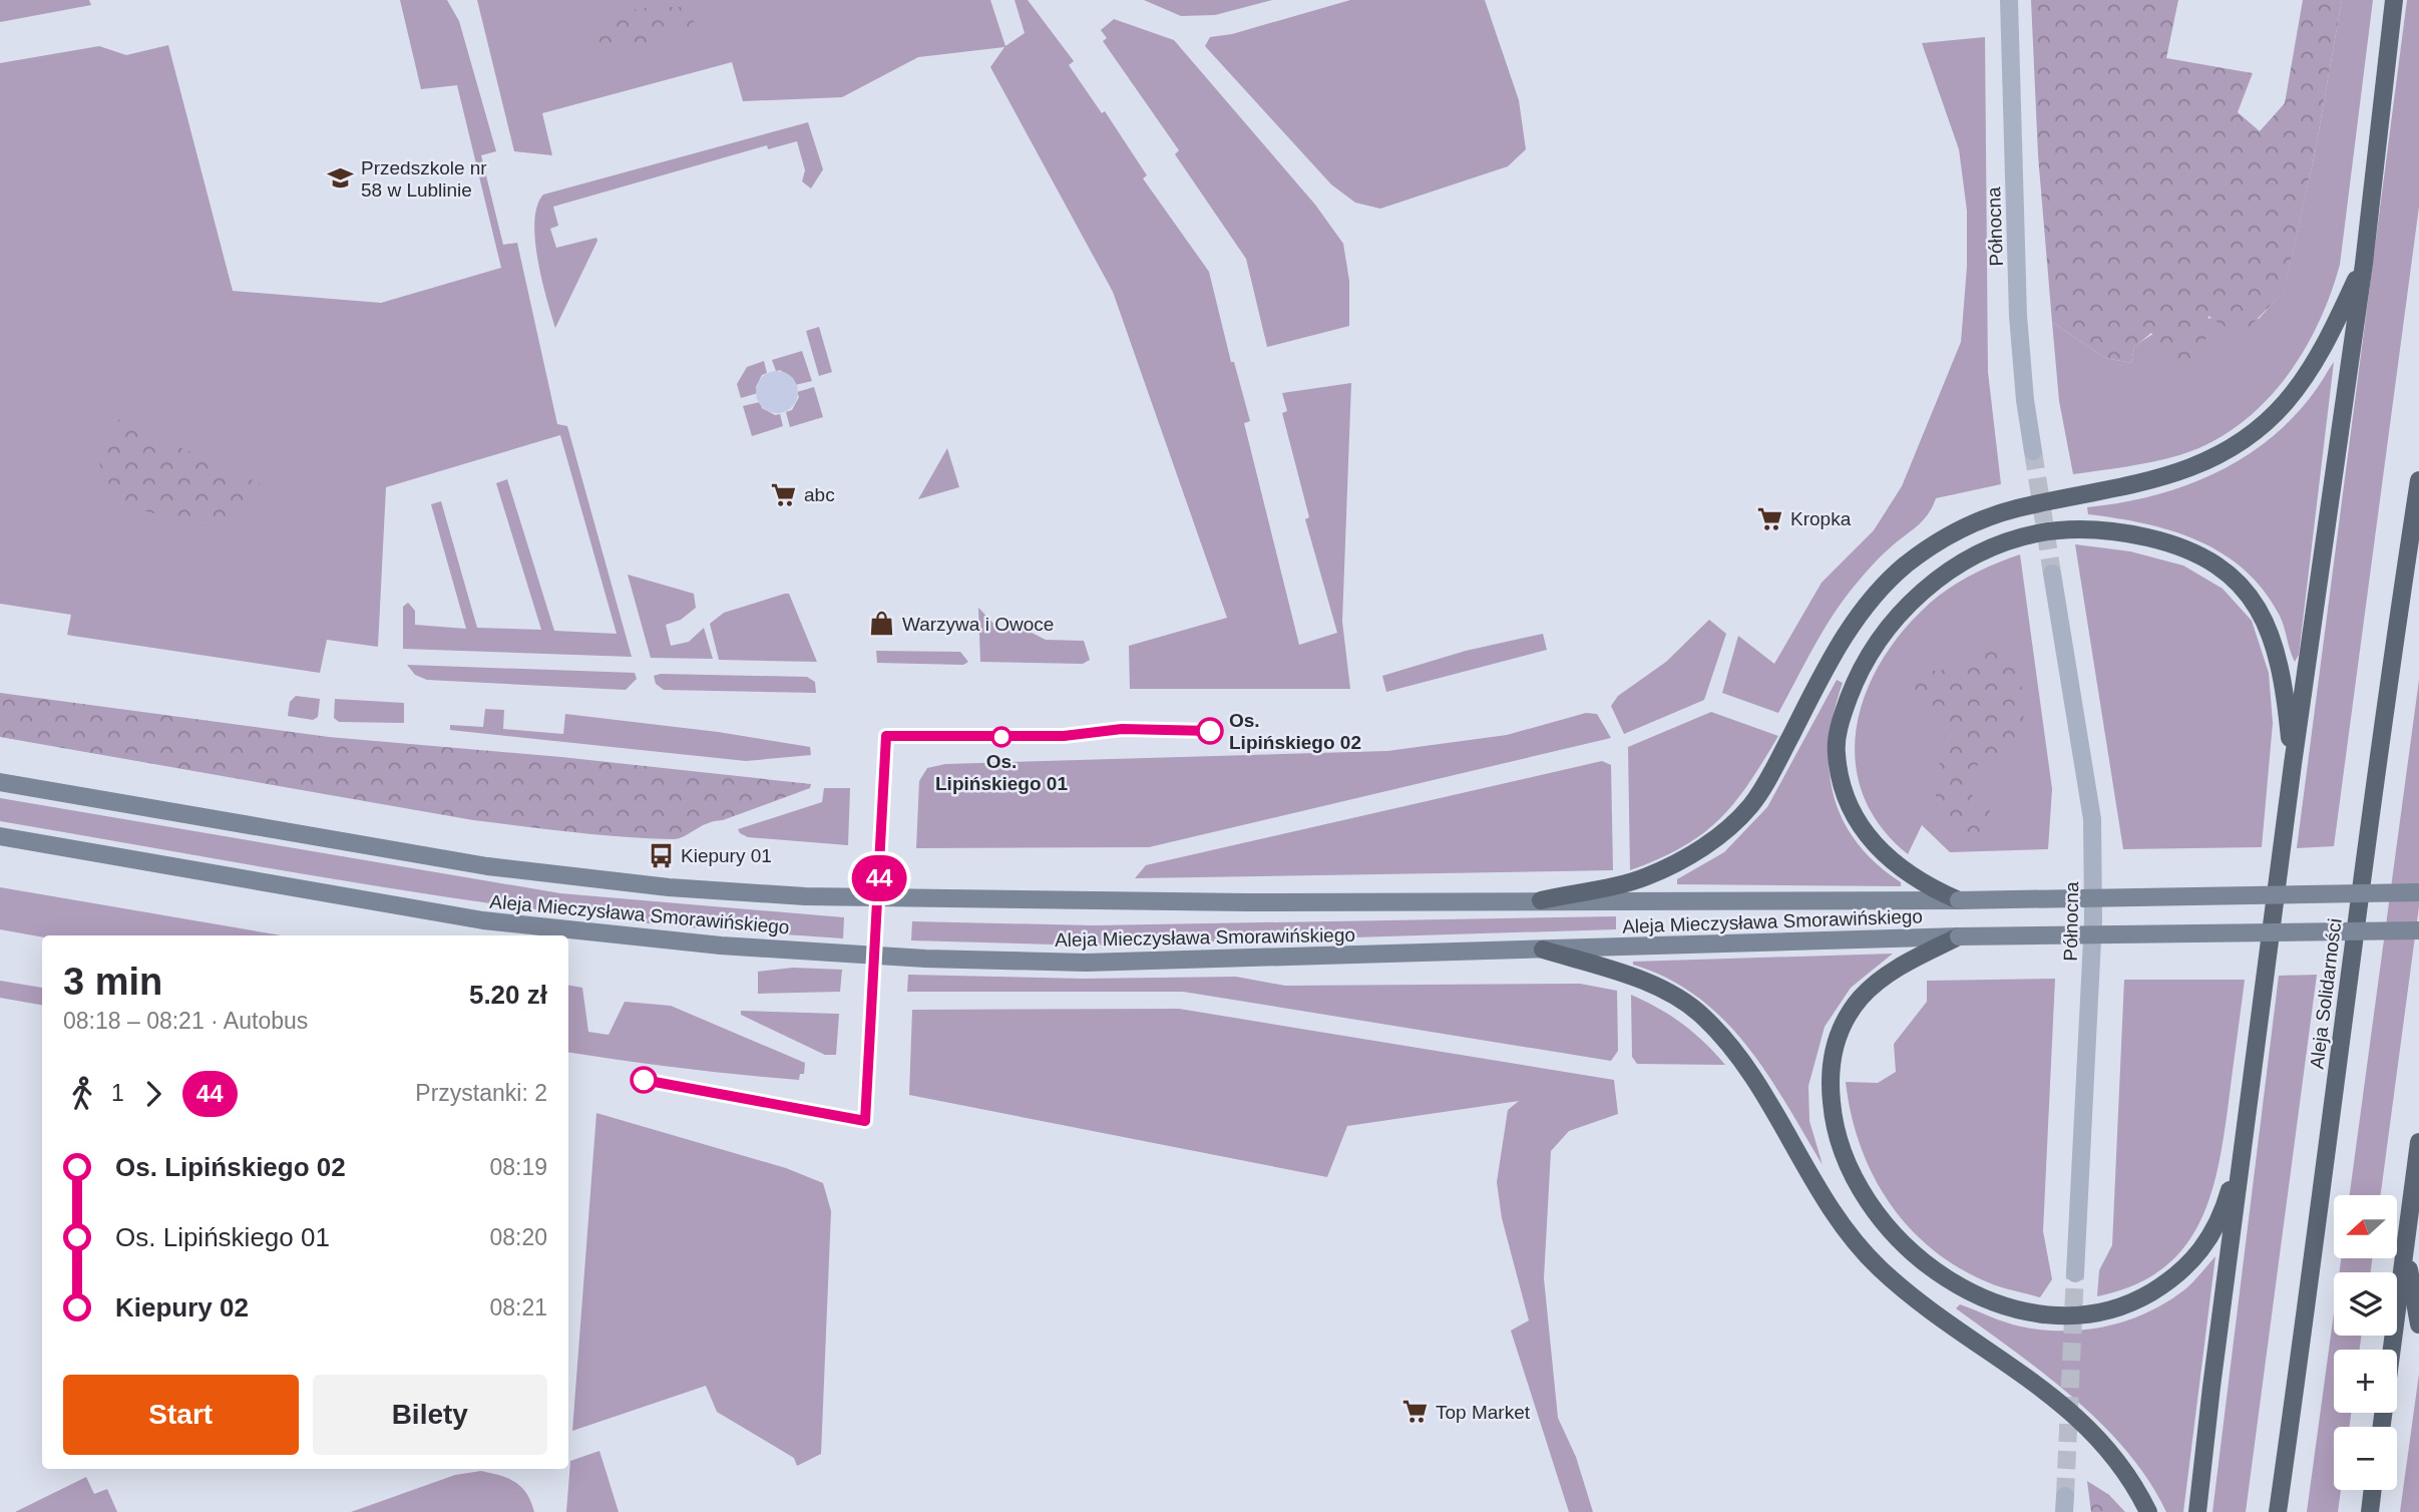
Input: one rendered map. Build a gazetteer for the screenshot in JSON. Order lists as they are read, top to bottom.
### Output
{
  "streets": {
    "main road": ["Aleja Mieczysława Smorawińskiego", "Aleja Solidarności"],
    "street": ["Północna"]
  },
  "places": {
    "school or university": ["Przedszkole nr 58 w Lublinie"],
    "supermarket": ["abc", "Kropka", "Top Market"],
    "shop": ["Warzywa i Owoce"],
    "other": ["Os. Lipińskiego 02", "Os. Lipińskiego 01"],
    "bus stop": ["Kiepury 01"]
  },
  "lines": ["bus line 44"],
  "north": "left",
  "page": {
    "on_map": "44",
    "heading": ["3 min", "08:18 – 08:21 · Autobus", "5.20 zł"],
    "legs": ["1", "44", "Przystanki: 2"],
    "list": [
      {
        "name": "Os. Lipińskiego 02",
        "value": "08:19"
      },
      {
        "name": "Os. Lipińskiego 01",
        "value": "08:20"
      },
      {
        "name": "Kiepury 02",
        "value": "08:21"
      }
    ],
    "map_buttons": ["+", "−"],
    "buttons": ["Start", "Bilety"]
  }
}
